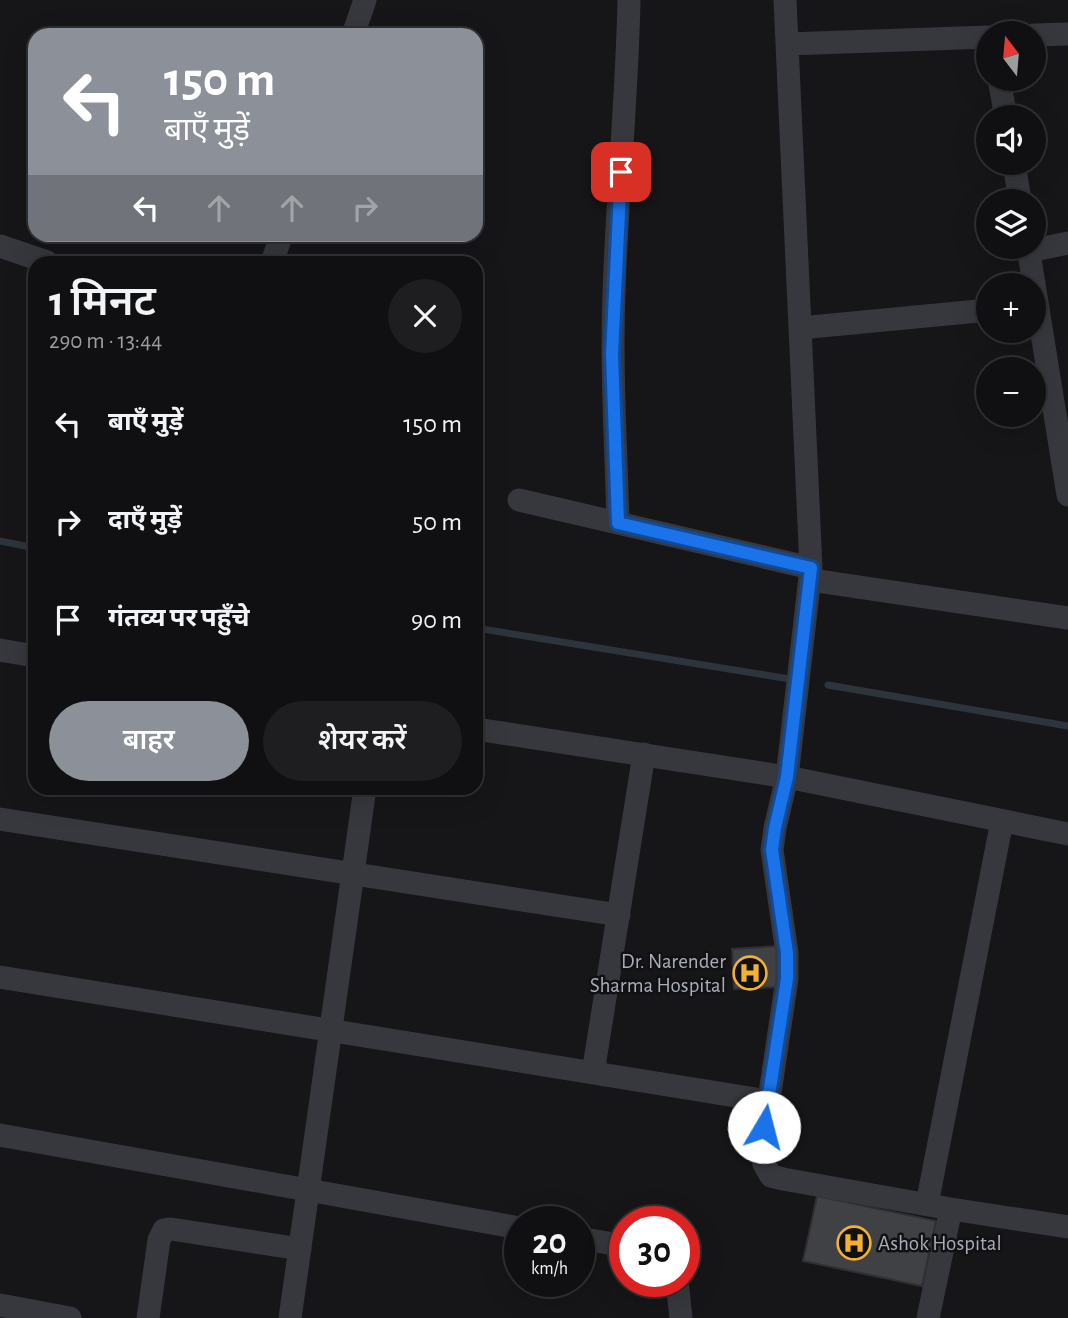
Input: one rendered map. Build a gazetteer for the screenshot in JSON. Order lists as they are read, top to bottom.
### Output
{
  "places": {
    "hospital": ["Dr. Narender Sharma Hospital", "Ashok Hospital"]
  },
  "north": "top",
  "page": {
    "map_buttons": ["+", "−"],
    "turn": ["150 m", "बाएँ मुड़ें"],
    "heading": ["1 मिनट", "290 m · 13:44"],
    "list": [
      {
        "name": "बाएँ मुड़ें",
        "value": "150 m"
      },
      {
        "name": "दाएँ मुड़ें",
        "value": "50 m"
      },
      {
        "name": "गंतव्य पर पहुँचे",
        "value": "90 m"
      }
    ],
    "buttons": ["बाहर", "शेयर करें"],
    "speed": "20 km/h",
    "limit": "30"
  }
}
